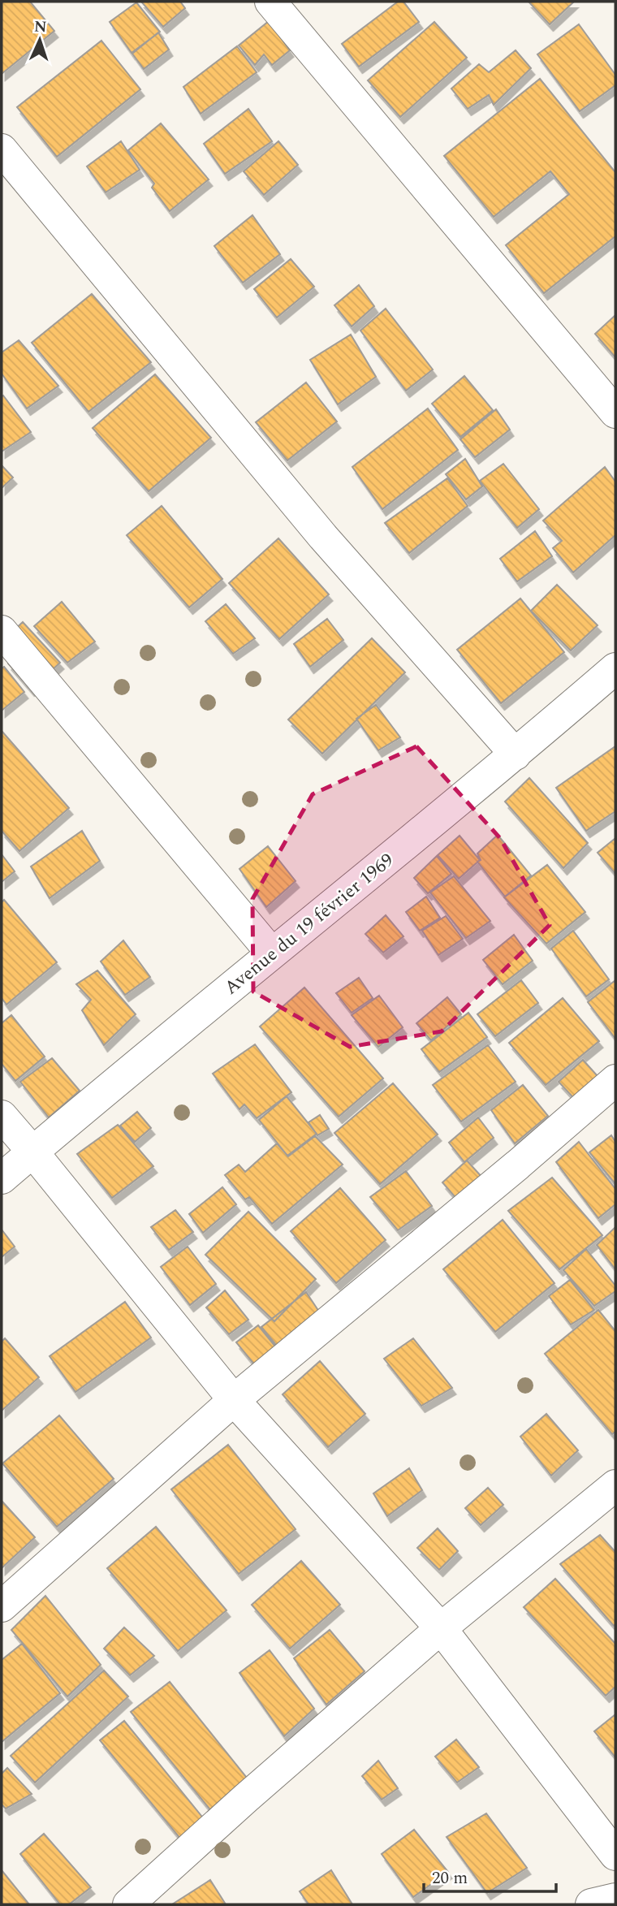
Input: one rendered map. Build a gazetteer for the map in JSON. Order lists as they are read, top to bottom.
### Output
{
  "streets": {
    "street": ["Avenue du 19 février 1969"]
  },
  "scale_bar": "20 m",
  "north": "top"
}
